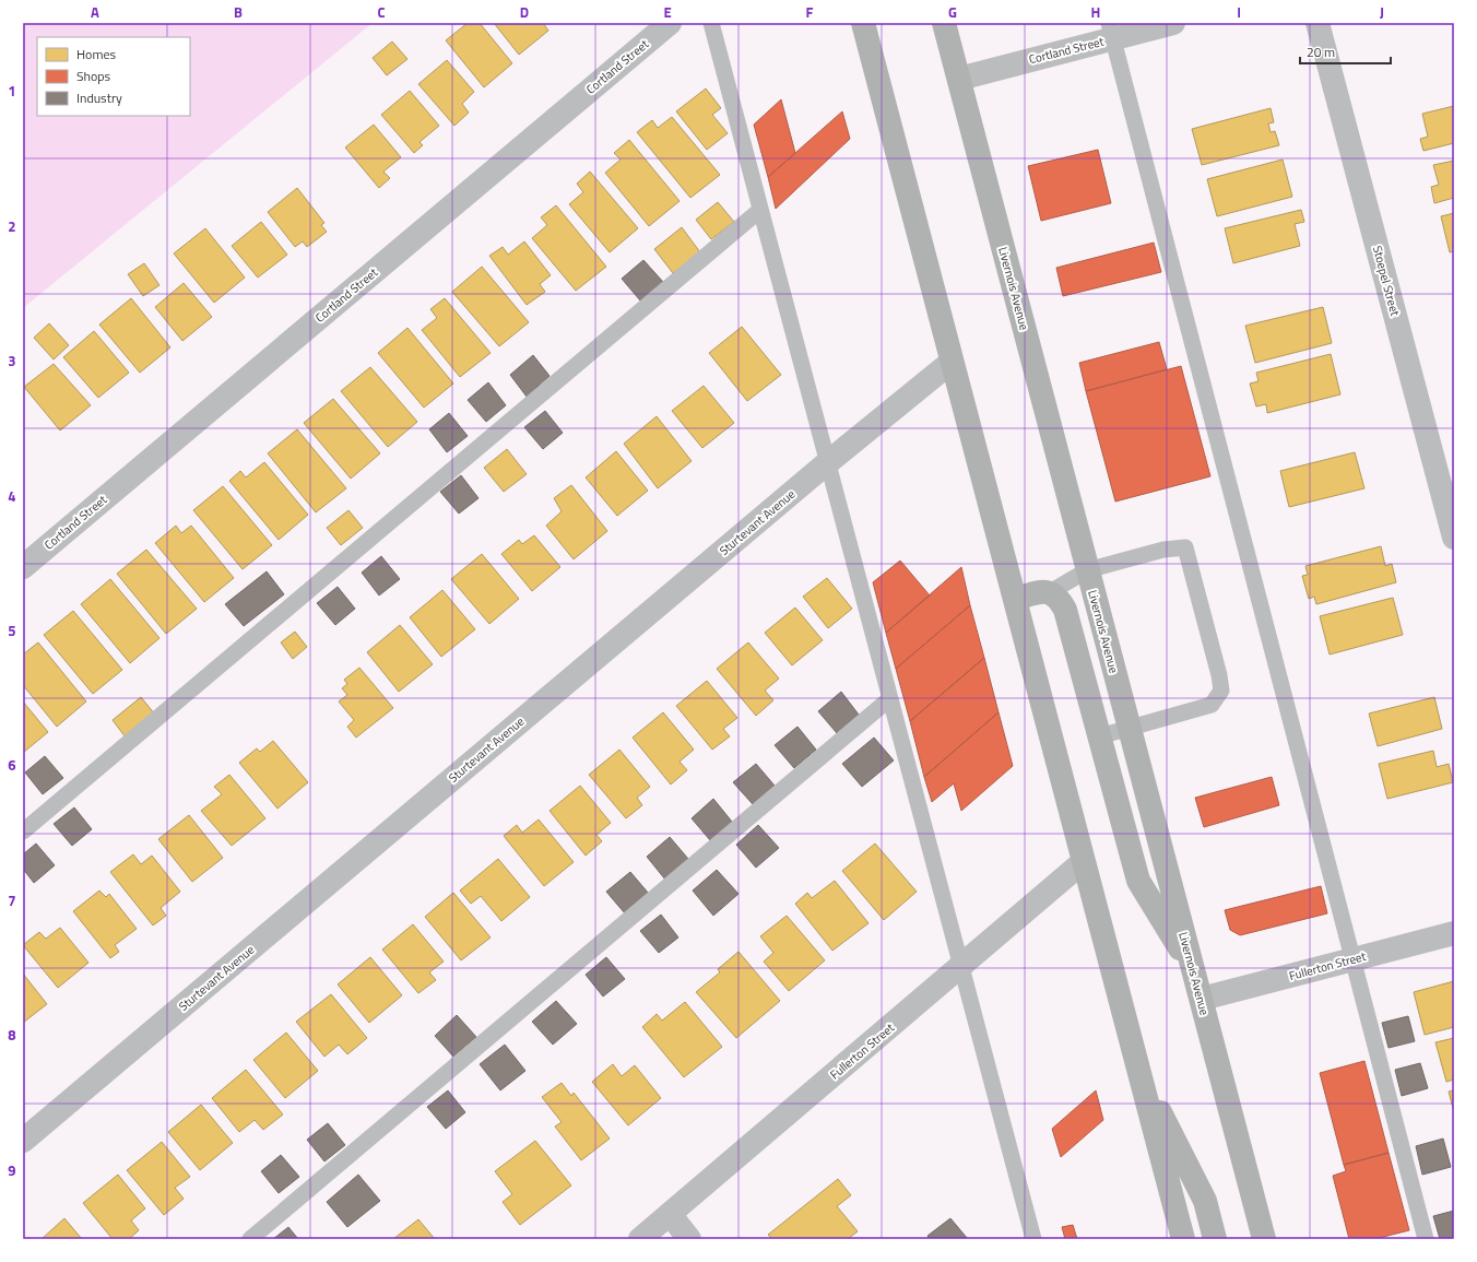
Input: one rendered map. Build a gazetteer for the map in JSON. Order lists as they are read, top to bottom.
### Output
{
  "streets": {
    "main road": ["Livernois Avenue"],
    "street": [
      "Cortland Street",
      "Stoepel Street",
      "Sturtevant Avenue",
      "Fullerton Street"
    ]
  },
  "crossings": [
    ["Cortland Street", "Livernois Avenue"],
    ["Livernois Avenue", "Fullerton Street"]
  ],
  "legend": ["Homes", "Shops", "Industry"],
  "scale_bar": "20 m",
  "grid": {
    "columns": [
      "A",
      "B",
      "C",
      "D",
      "E",
      "F",
      "G",
      "H",
      "I",
      "J"
    ],
    "rows": [
      "1",
      "2",
      "3",
      "4",
      "5",
      "6",
      "7",
      "8",
      "9"
    ]
  }
}
